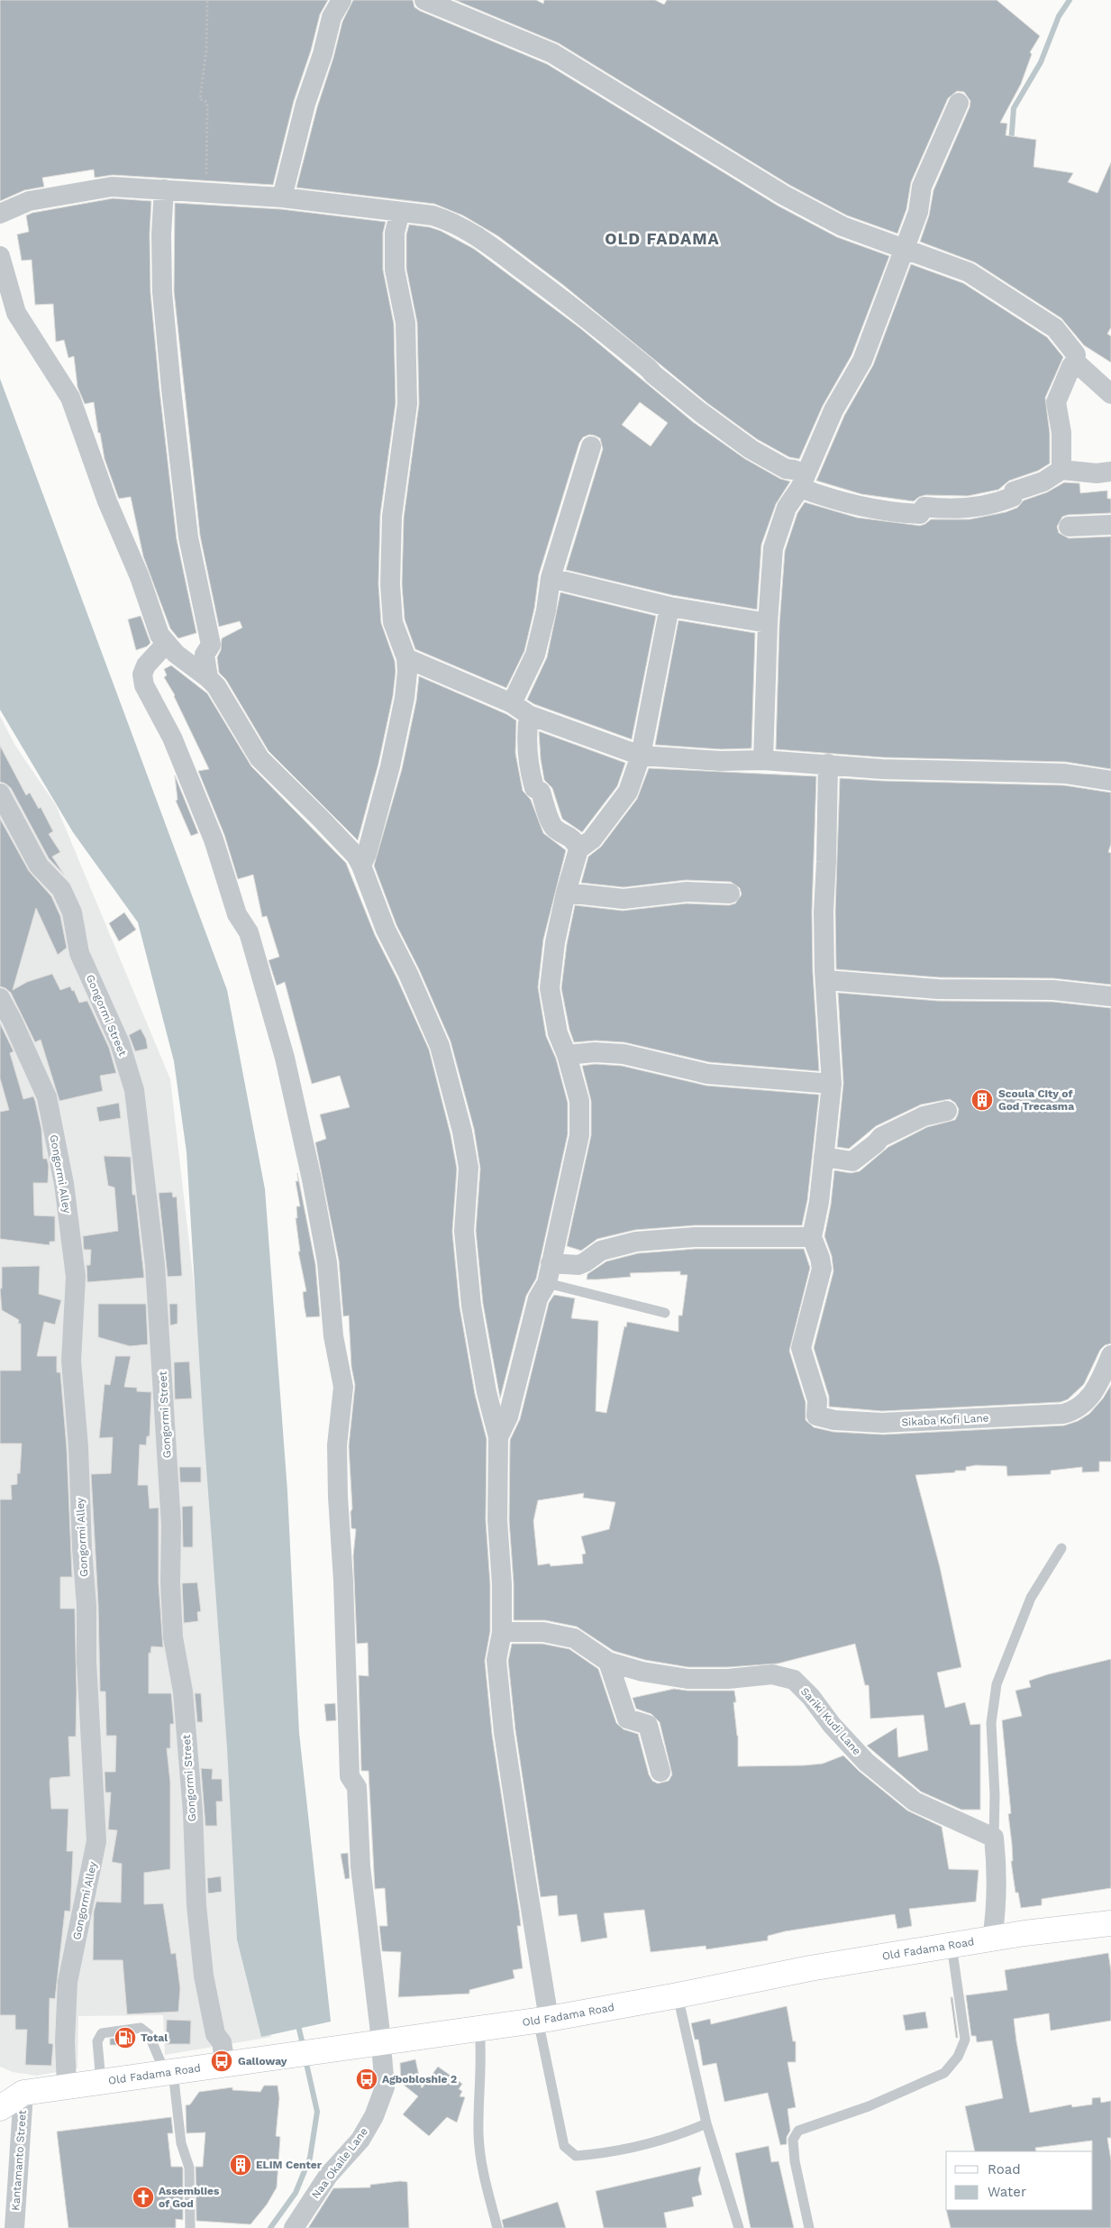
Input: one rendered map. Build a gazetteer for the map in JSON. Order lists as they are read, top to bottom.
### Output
{
  "streets": {
    "street": [
      "Gongormi Street",
      "Gongormi Alley",
      "Sikaba Kofi Lane",
      "Sariki Kudi Lane",
      "Old Fadama Road",
      "Kantamanto Street",
      "Naa Okaile Lane"
    ]
  },
  "crossings": [
    ["Gongormi Street", "Old Fadama Road"],
    ["Gongormi Alley", "Old Fadama Road"],
    ["Old Fadama Road", "Kantamanto Street"],
    ["Old Fadama Road", "Naa Okaile Lane"]
  ],
  "districts": ["OLD FADAMA"],
  "places": {
    "building": ["Scoula City of God Trecasma", "ELIM Center"],
    "fuel station": ["Total"],
    "bus stop": ["Galloway", "Agbobloshie 2"],
    "church": ["Assemblies of God"]
  },
  "legend": ["Road", "Water"]
}
